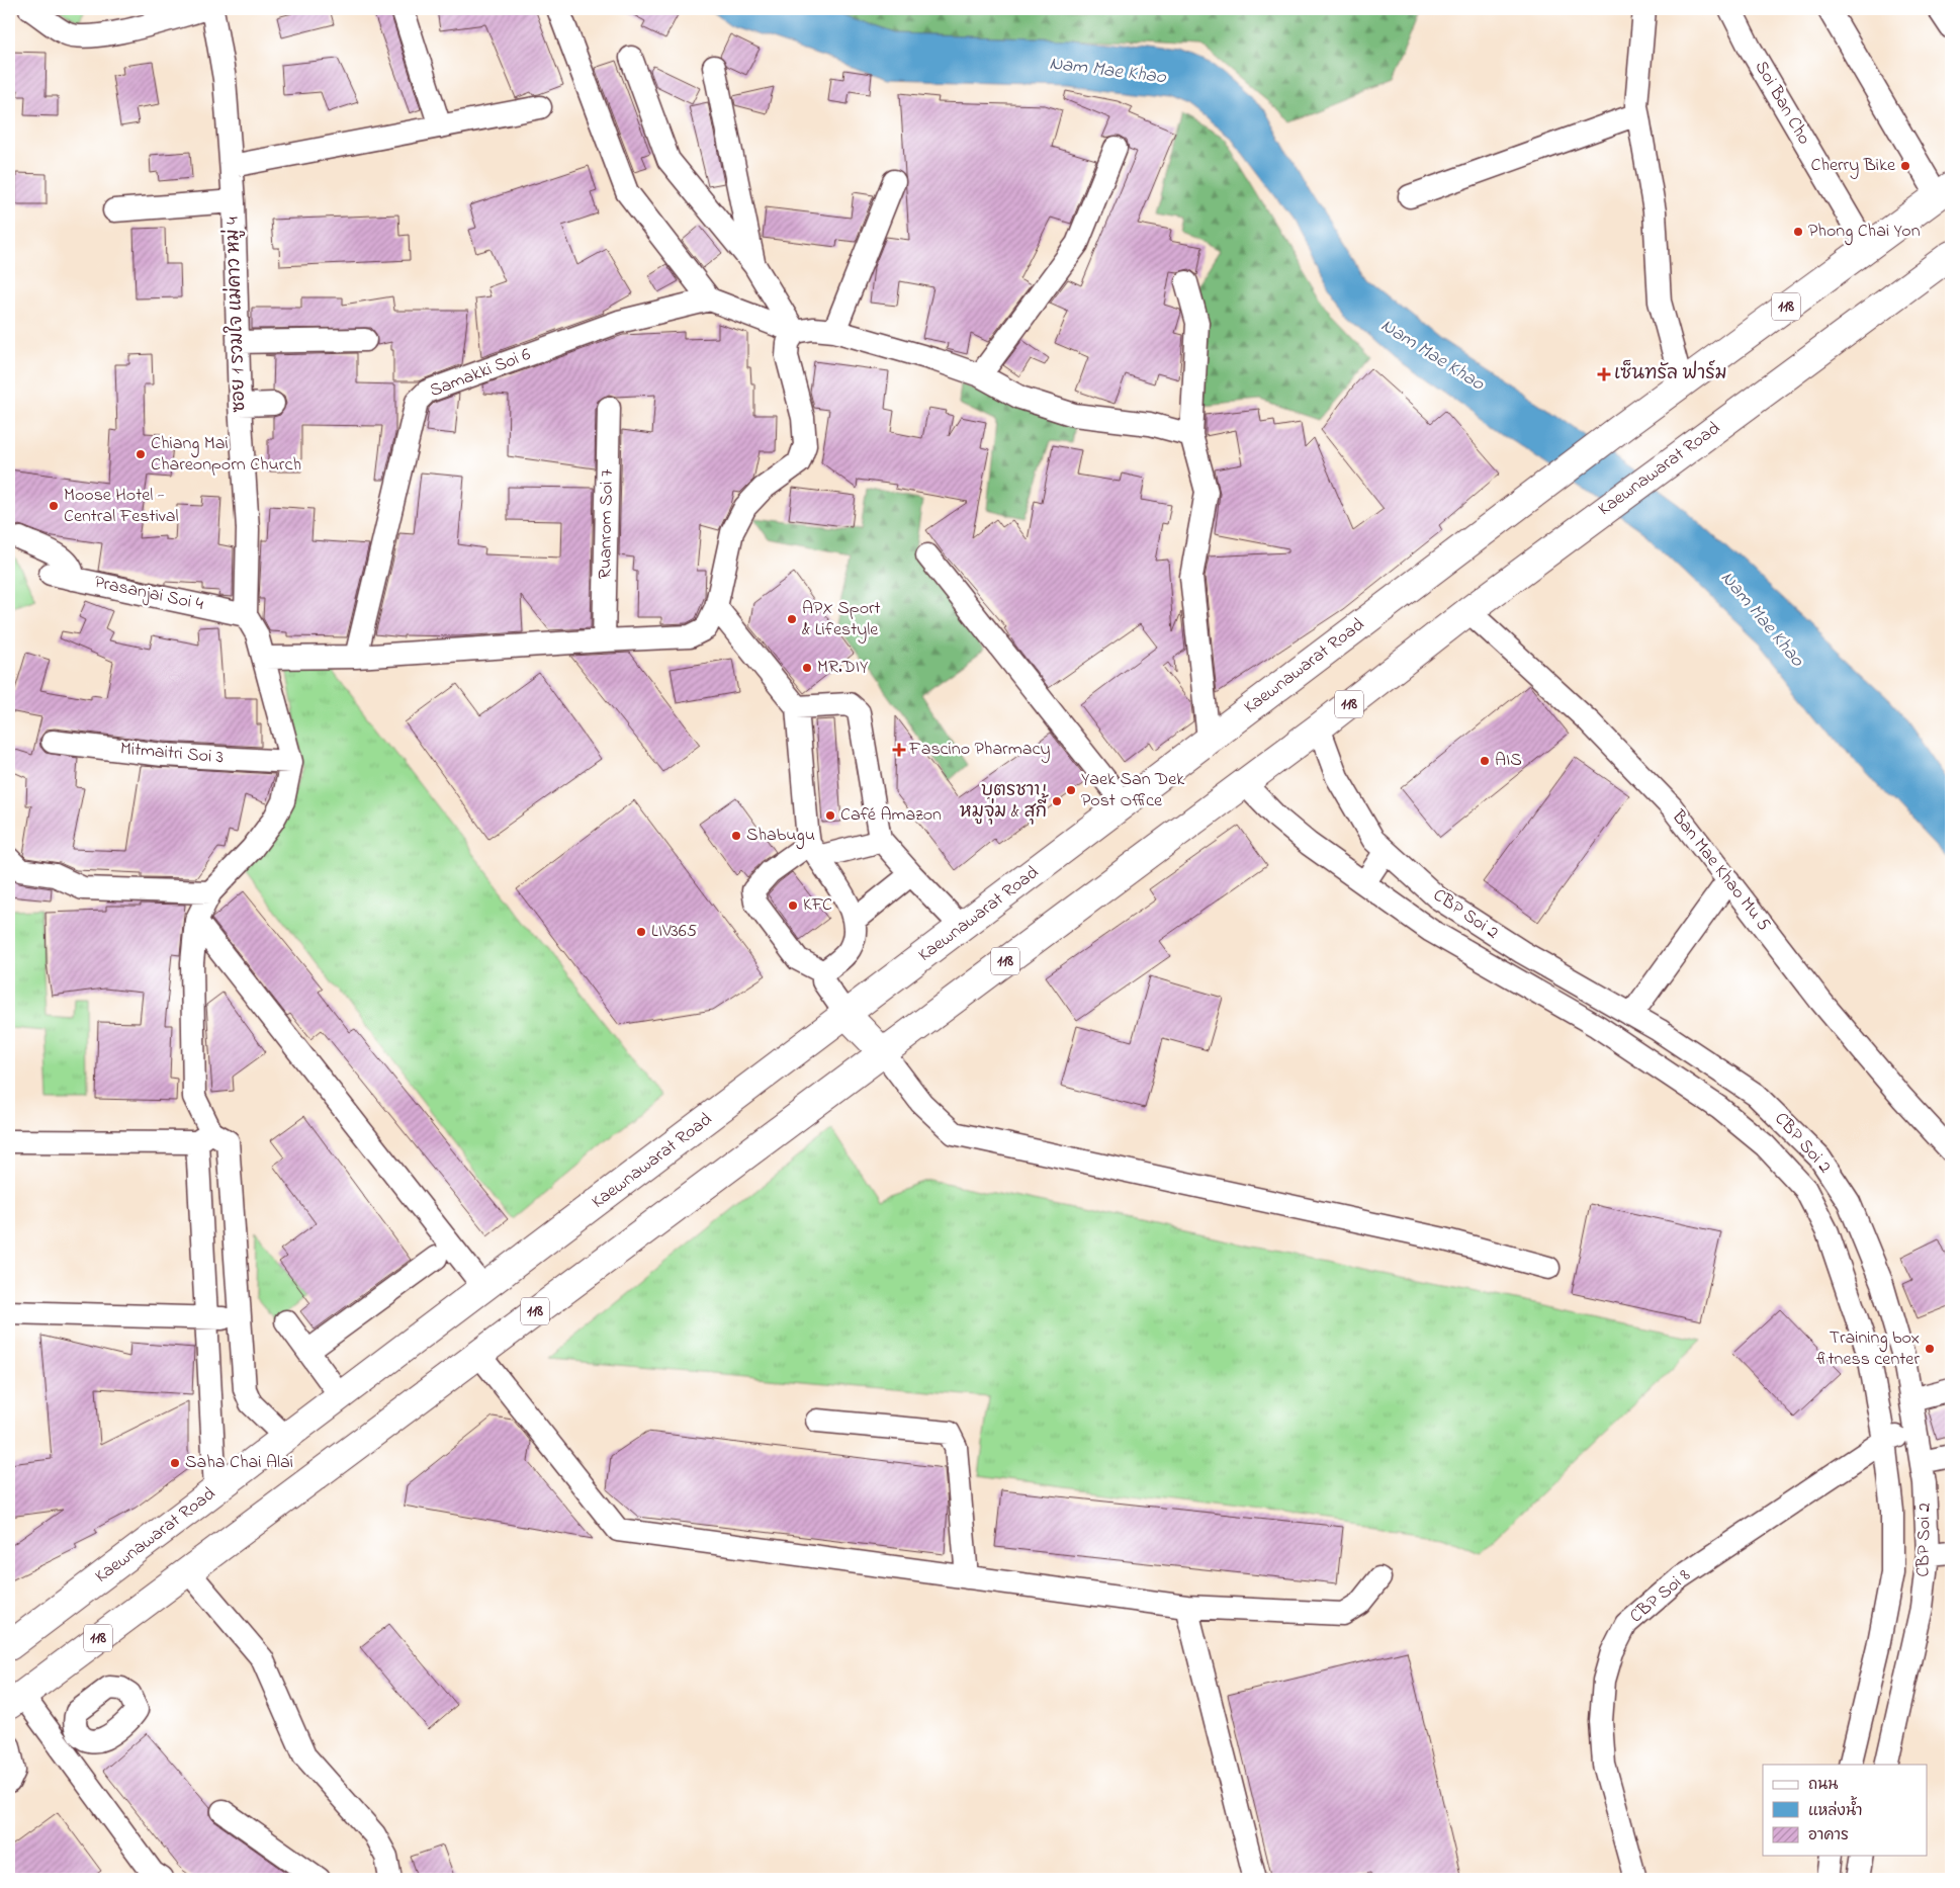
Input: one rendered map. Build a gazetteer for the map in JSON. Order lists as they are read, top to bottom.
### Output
{
  "streets": {
    "main road": ["118", "Kaewnawarat Road"],
    "street": [
      "Soi Ban Cho",
      "ซอย 1 รวมใจ แม่คาว หมู่ 4",
      "Samakki Soi 6",
      "Ruanrom Soi 7",
      "Prasanjai Soi 4",
      "Mitmaitri Soi 3",
      "Ban Mae Khao Mu 5",
      "CBP Soi 2",
      "CBP Soi 8"
    ]
  },
  "crossings": [
    ["Soi Ban Cho", "Kaewnawarat Road"],
    ["ซอย 1 รวมใจ แม่คาว หมู่ 4", "Prasanjai Soi 4"],
    ["Kaewnawarat Road", "Ban Mae Khao Mu 5"],
    ["Kaewnawarat Road", "CBP Soi 2"],
    ["CBP Soi 2", "CBP Soi 8"]
  ],
  "water": ["Nam Mae Khao"],
  "places": {
    "other": [
      "Cherry Bike",
      "Phong Chai Yon",
      "Chiang Mai Chareonporn Church",
      "Moose Hotel - Central Festival",
      "APX Sport & Lifestyle",
      "MR.DIY",
      "AIS",
      "Yaek San Dek Post Office",
      "บุตรชาบู หมูจุ่ม & สุกี้",
      "Café Amazon",
      "Shabugu",
      "KFC",
      "LIV365",
      "Training box fitness center",
      "Saha Chai Alai"
    ],
    "health": ["เซ็นทรัล ฟาร์ม", "Fascino Pharmacy"]
  },
  "legend": ["ถนน", "แหล่งน้ำ", "อาคาร"]
}
